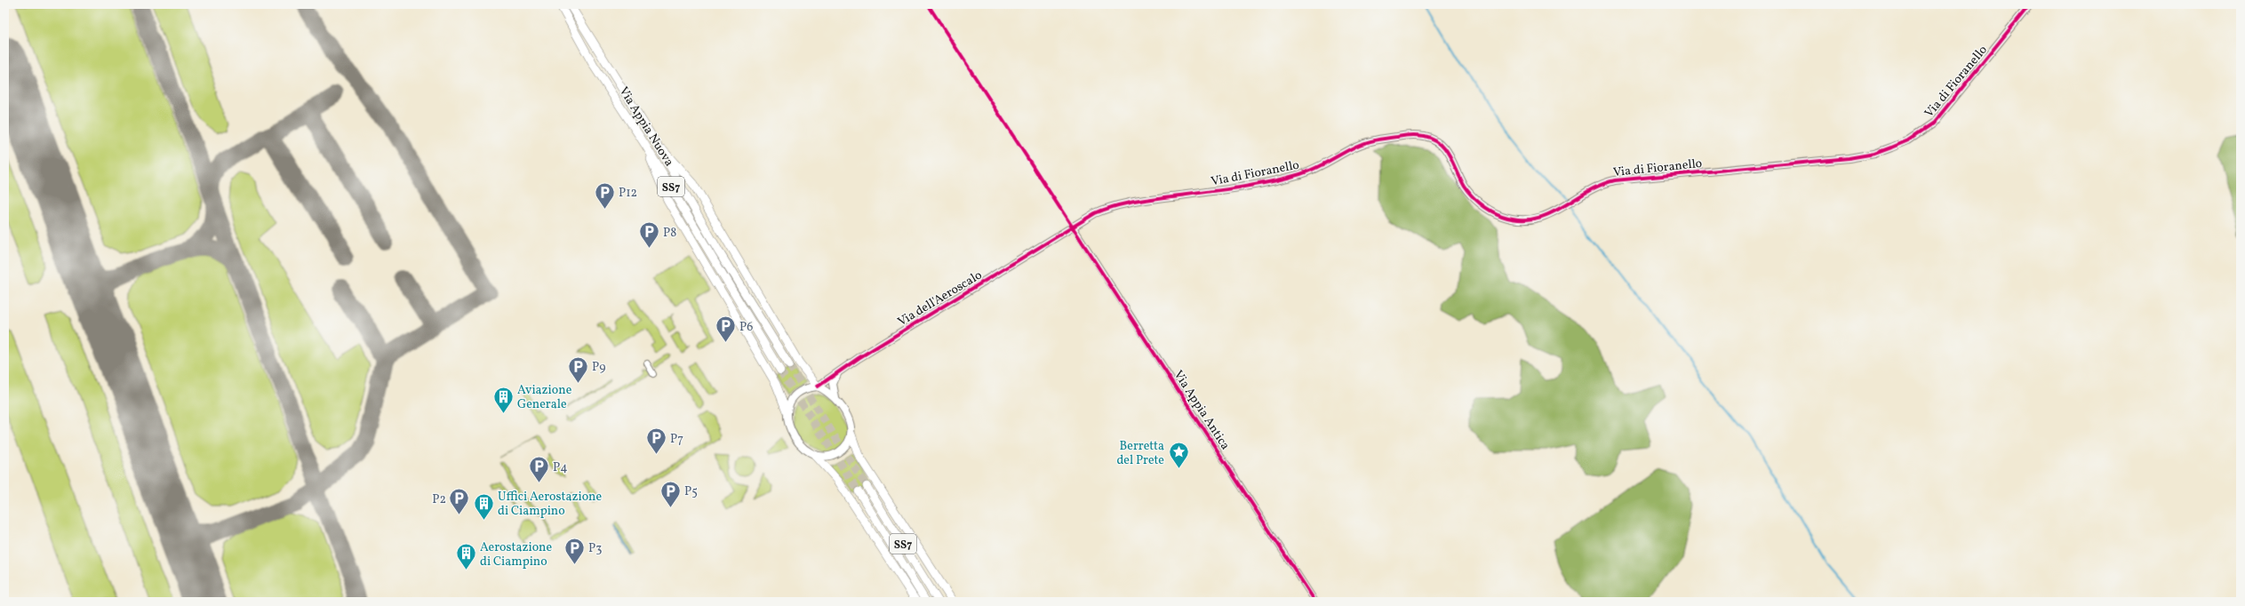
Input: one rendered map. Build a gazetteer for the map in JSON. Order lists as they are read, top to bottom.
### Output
{
  "streets": {
    "main road": ["Via Appia Nuova", "SS7"],
    "street": ["Via di Fioranello", "Via dell'Aeroscalo", "Via Appia Antica"]
  },
  "crossings": [
    ["Via di Fioranello", "Via dell'Aeroscalo"],
    ["Via di Fioranello", "Via Appia Antica"],
    ["Via dell'Aeroscalo", "Via Appia Antica"]
  ],
  "places": {
    "parking": [
      "P12",
      "P8",
      "P6",
      "P9",
      "P7",
      "P4",
      "P5",
      "P2",
      "P3"
    ],
    "building": ["Aviazione Generale", "Uffici Aerostazione di Ciampino", "Aerostazione di Ciampino"],
    "place": ["Berretta del Prete"]
  }
}
